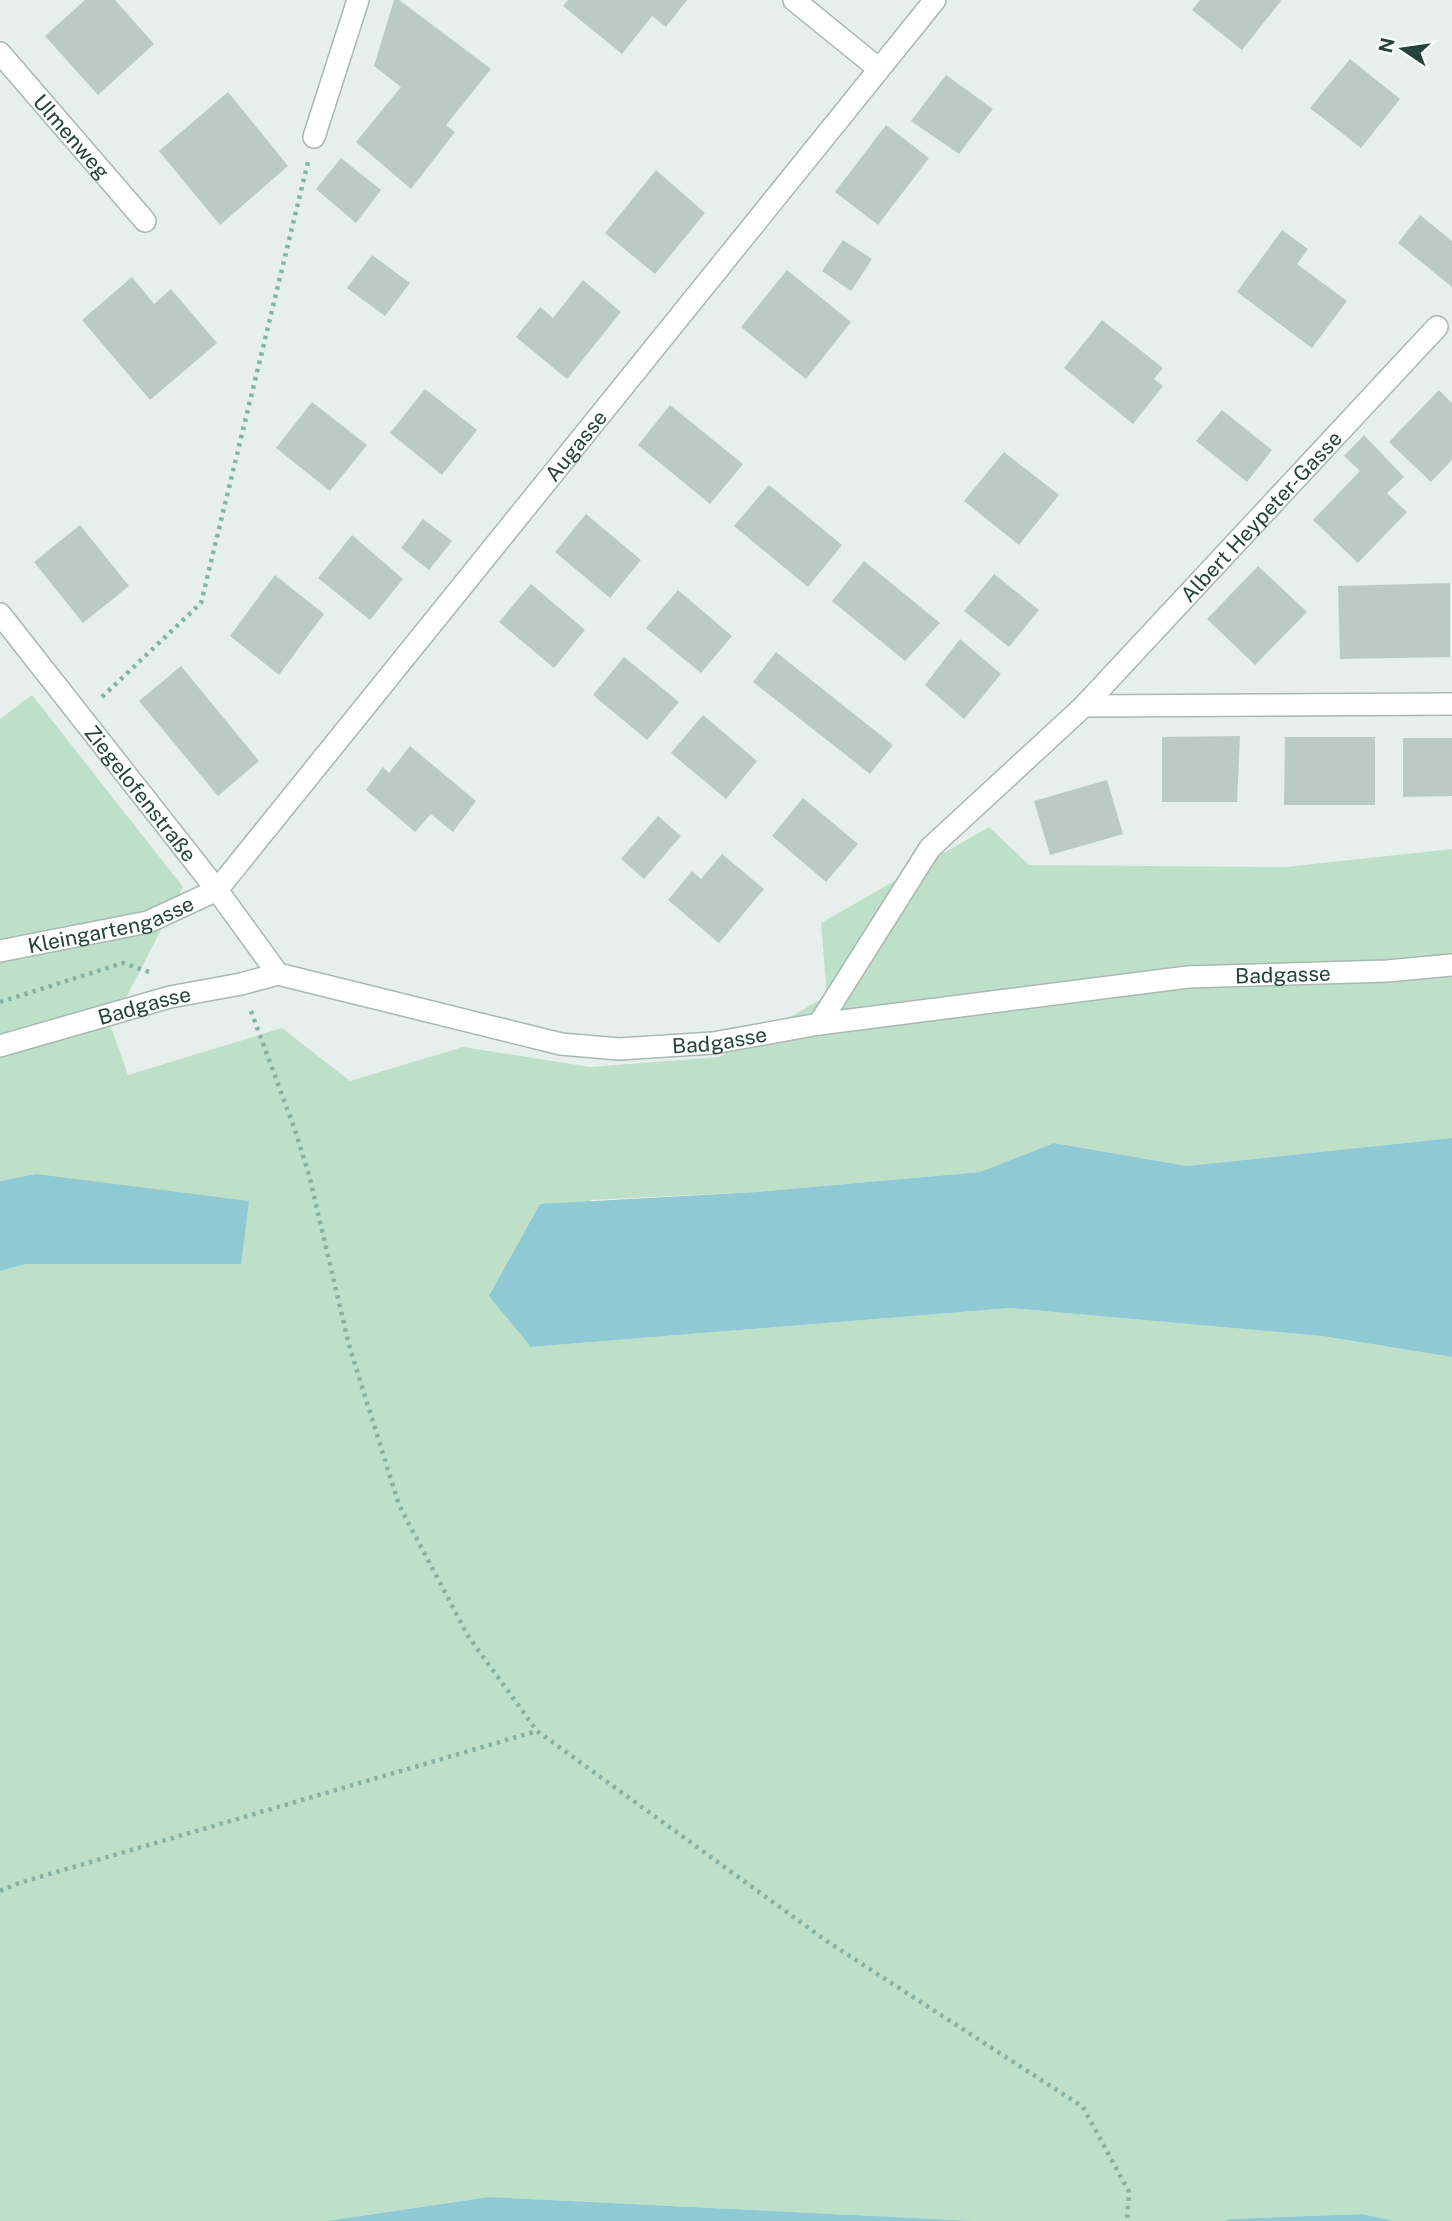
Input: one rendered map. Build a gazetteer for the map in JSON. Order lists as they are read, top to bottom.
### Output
{
  "streets": {
    "street": [
      "Ulmenweg",
      "Augasse",
      "Albert Heypeter-Gasse",
      "Ziegelofenstraße",
      "Kleingartengasse",
      "Badgasse"
    ]
  },
  "crossings": [
    ["Augasse", "Ziegelofenstraße"],
    ["Augasse", "Kleingartengasse"],
    ["Albert Heypeter-Gasse", "Badgasse"],
    ["Ziegelofenstraße", "Kleingartengasse"],
    ["Ziegelofenstraße", "Badgasse"]
  ],
  "north": "left"
}
